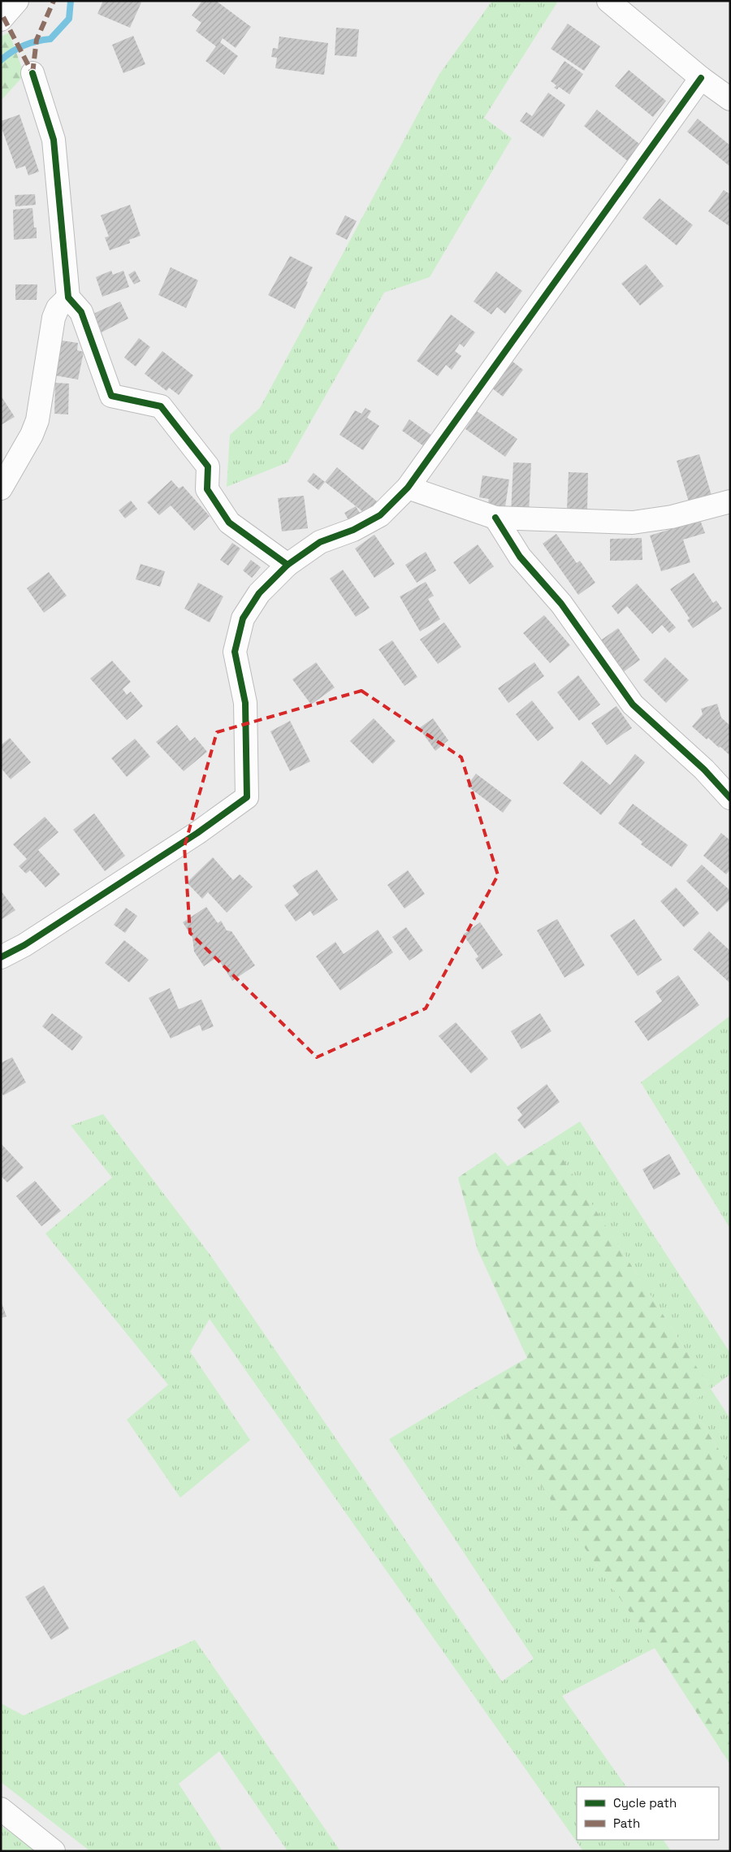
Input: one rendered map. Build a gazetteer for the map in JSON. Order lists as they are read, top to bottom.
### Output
{
  "legend": ["Cycle path", "Path"]
}
